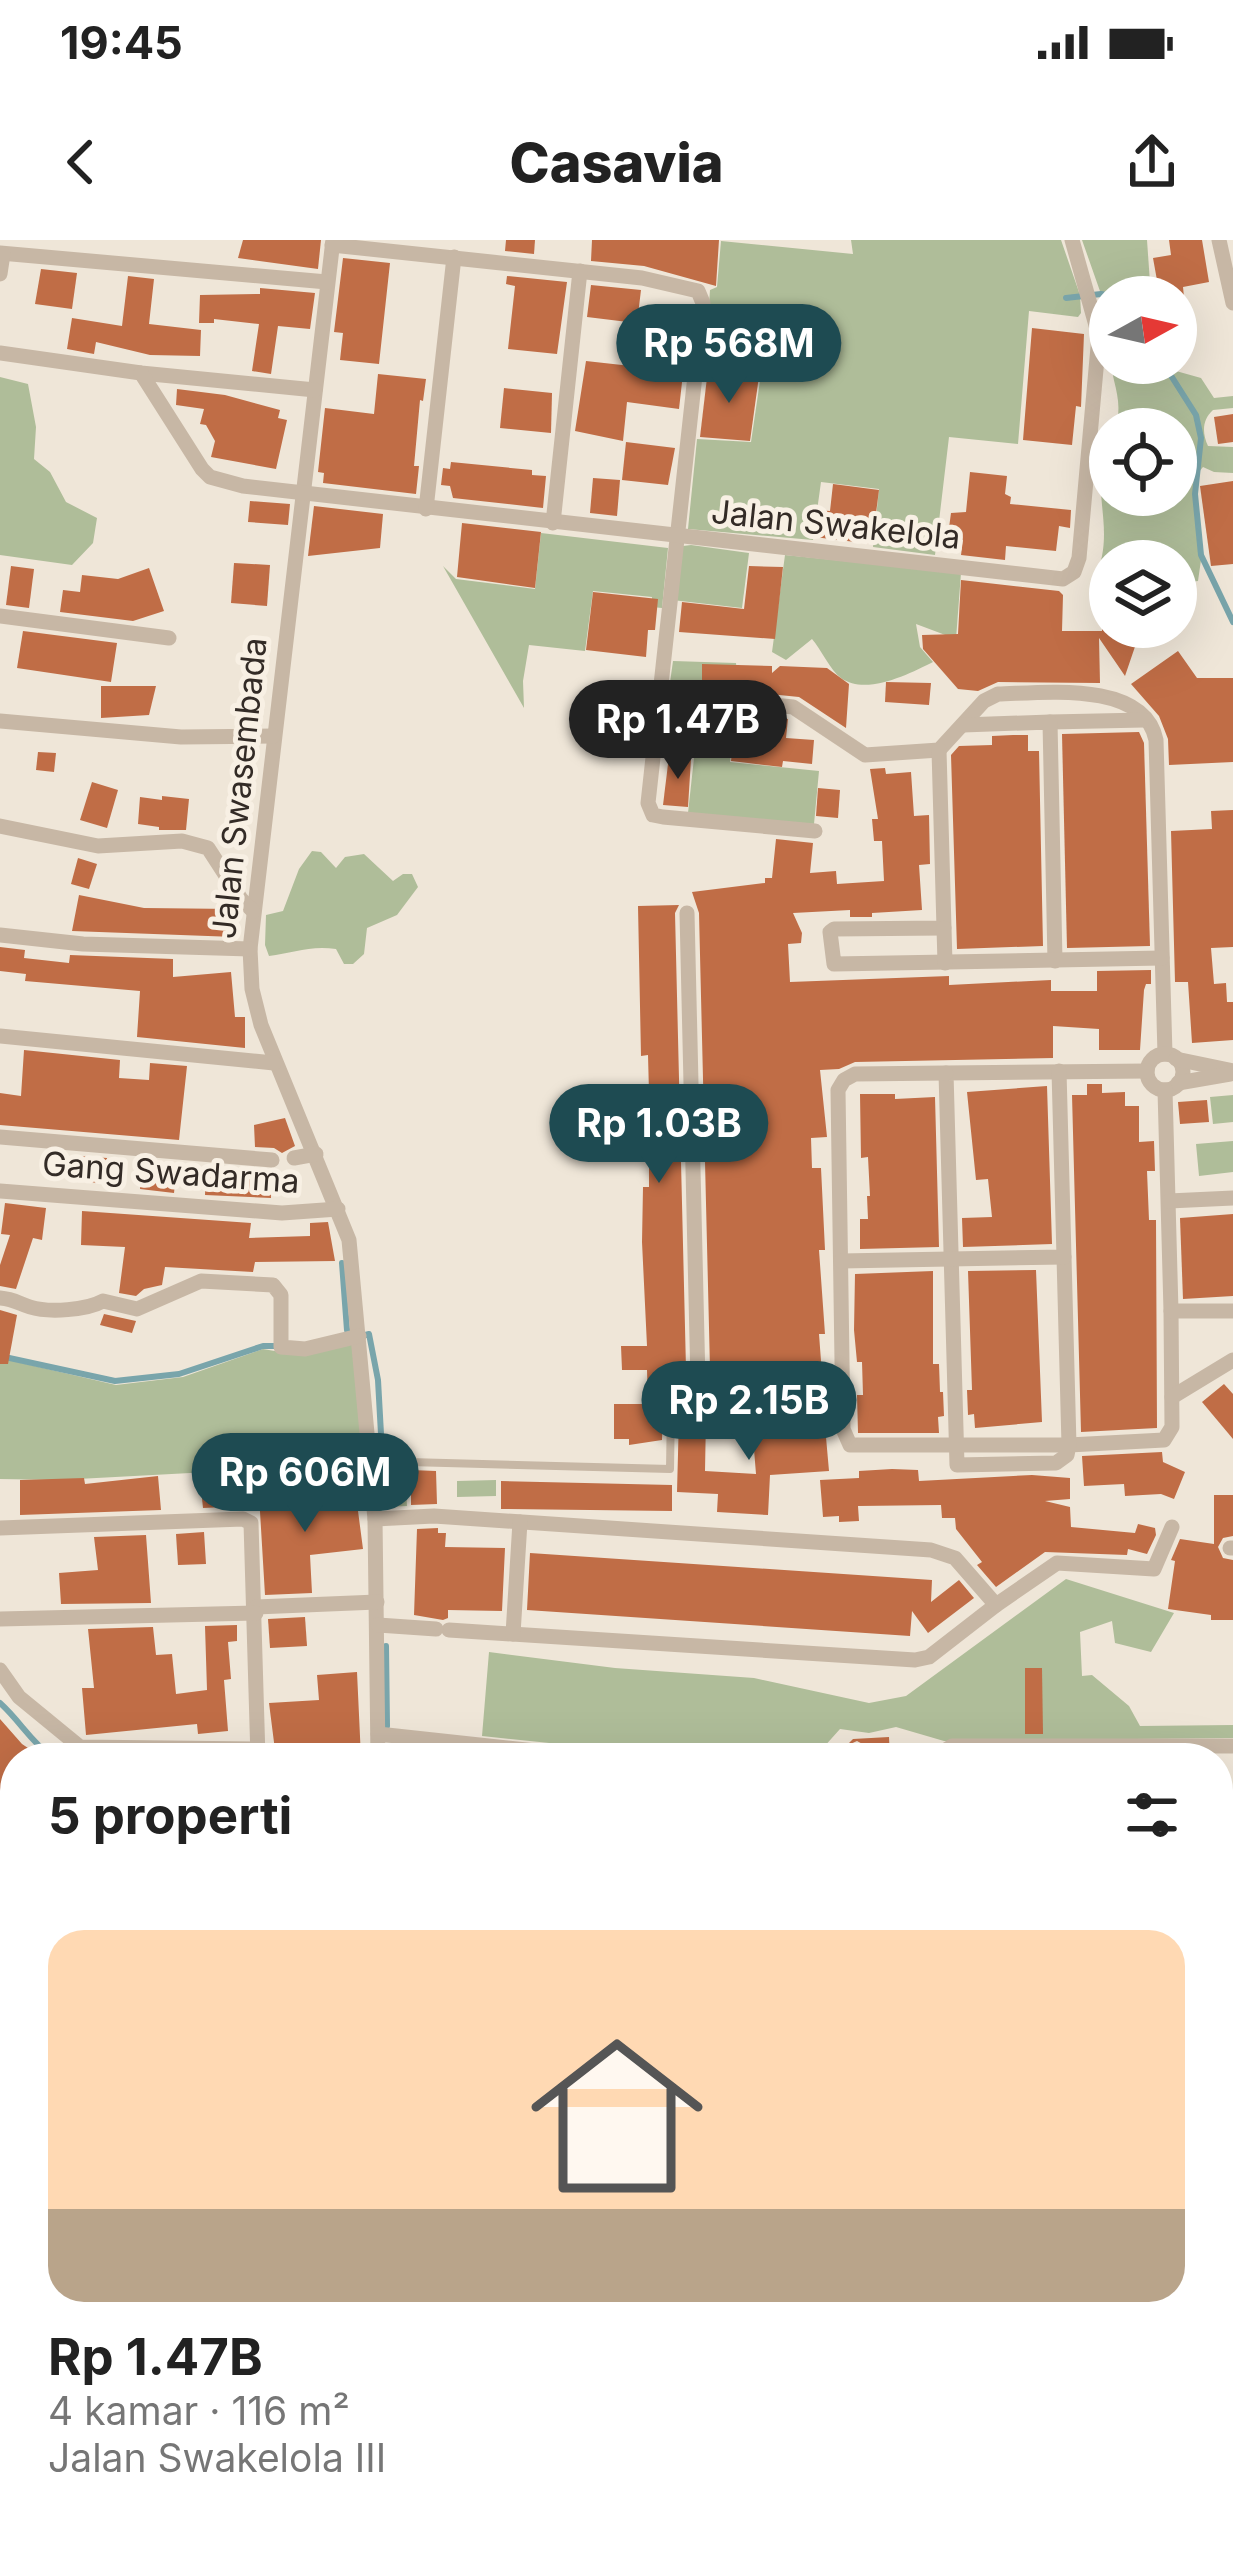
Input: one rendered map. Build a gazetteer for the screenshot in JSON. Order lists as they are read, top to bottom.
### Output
{
  "streets": {
    "street": ["Jalan Swakelola", "Jalan Swasembada", "Gang Swadarma"]
  },
  "crossings": [
    ["Jalan Swakelola", "Jalan Swasembada"],
    ["Jalan Swasembada", "Gang Swadarma"]
  ],
  "north": "right",
  "page": {
    "status": "19:45",
    "header": "Casavia",
    "price": [
      "Rp 568M",
      "Rp 1.47B",
      "Rp 1.03B",
      "Rp 2.15B",
      "Rp 606M"
    ],
    "heading": "5 properti",
    "list": [
      {
        "name": "Rp 1.47B",
        "note": "4 kamar · 116 m² · Jalan Swakelola III"
      }
    ]
  }
}
